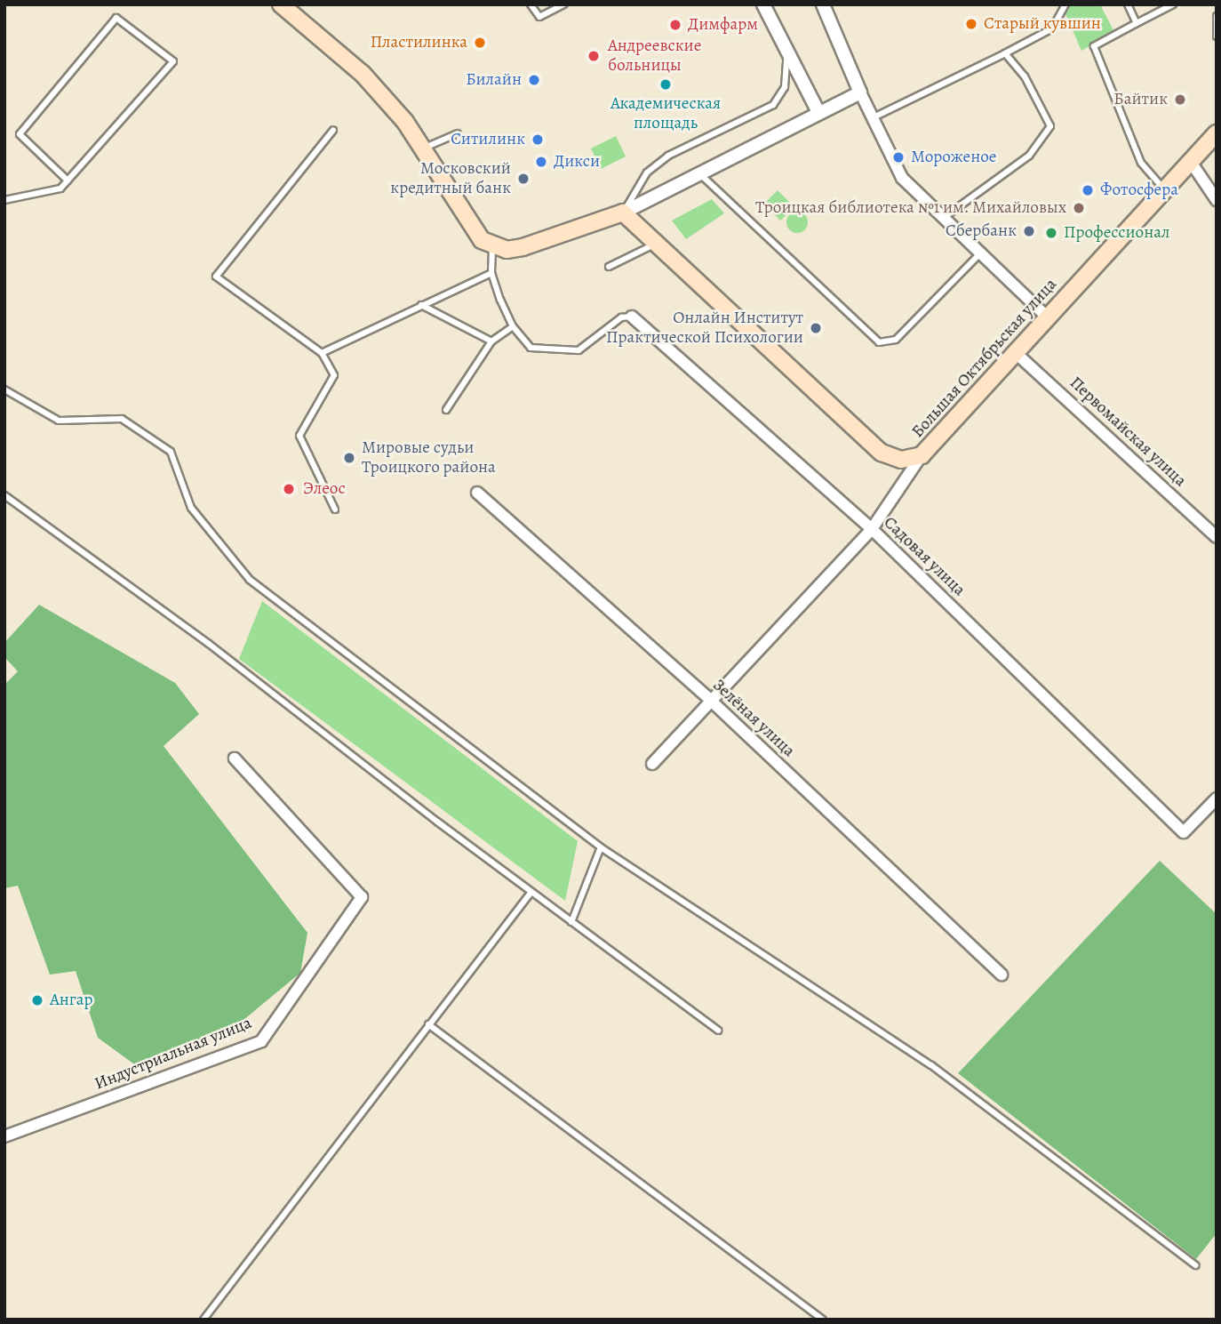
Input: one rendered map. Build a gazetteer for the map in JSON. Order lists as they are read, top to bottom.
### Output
{
  "streets": {
    "main road": ["Большая Октябрьская улица"],
    "street": [
      "Первомайская улица",
      "Садовая улица",
      "Зелёная улица",
      "Индустриальная улица"
    ]
  },
  "crossings": [
    ["Большая Октябрьская улица", "Первомайская улица"]
  ],
  "places": [
    "Старый кувшин",
    "Димфарм",
    "Пластилинка",
    "Андреевские больницы",
    "Билайн",
    "Академическая площадь",
    "Байтик",
    "Ситилинк",
    "Мороженое",
    "Дикси",
    "Московский кредитный банк",
    "Фотосфера",
    "Троицкая библиотека №1 им. Михайловых",
    "Сбербанк",
    "Профессионал",
    "Онлайн Институт Практической Психологии",
    "Мировые судьи Троицкого района",
    "Элеос",
    "Ангар"
  ]
}
